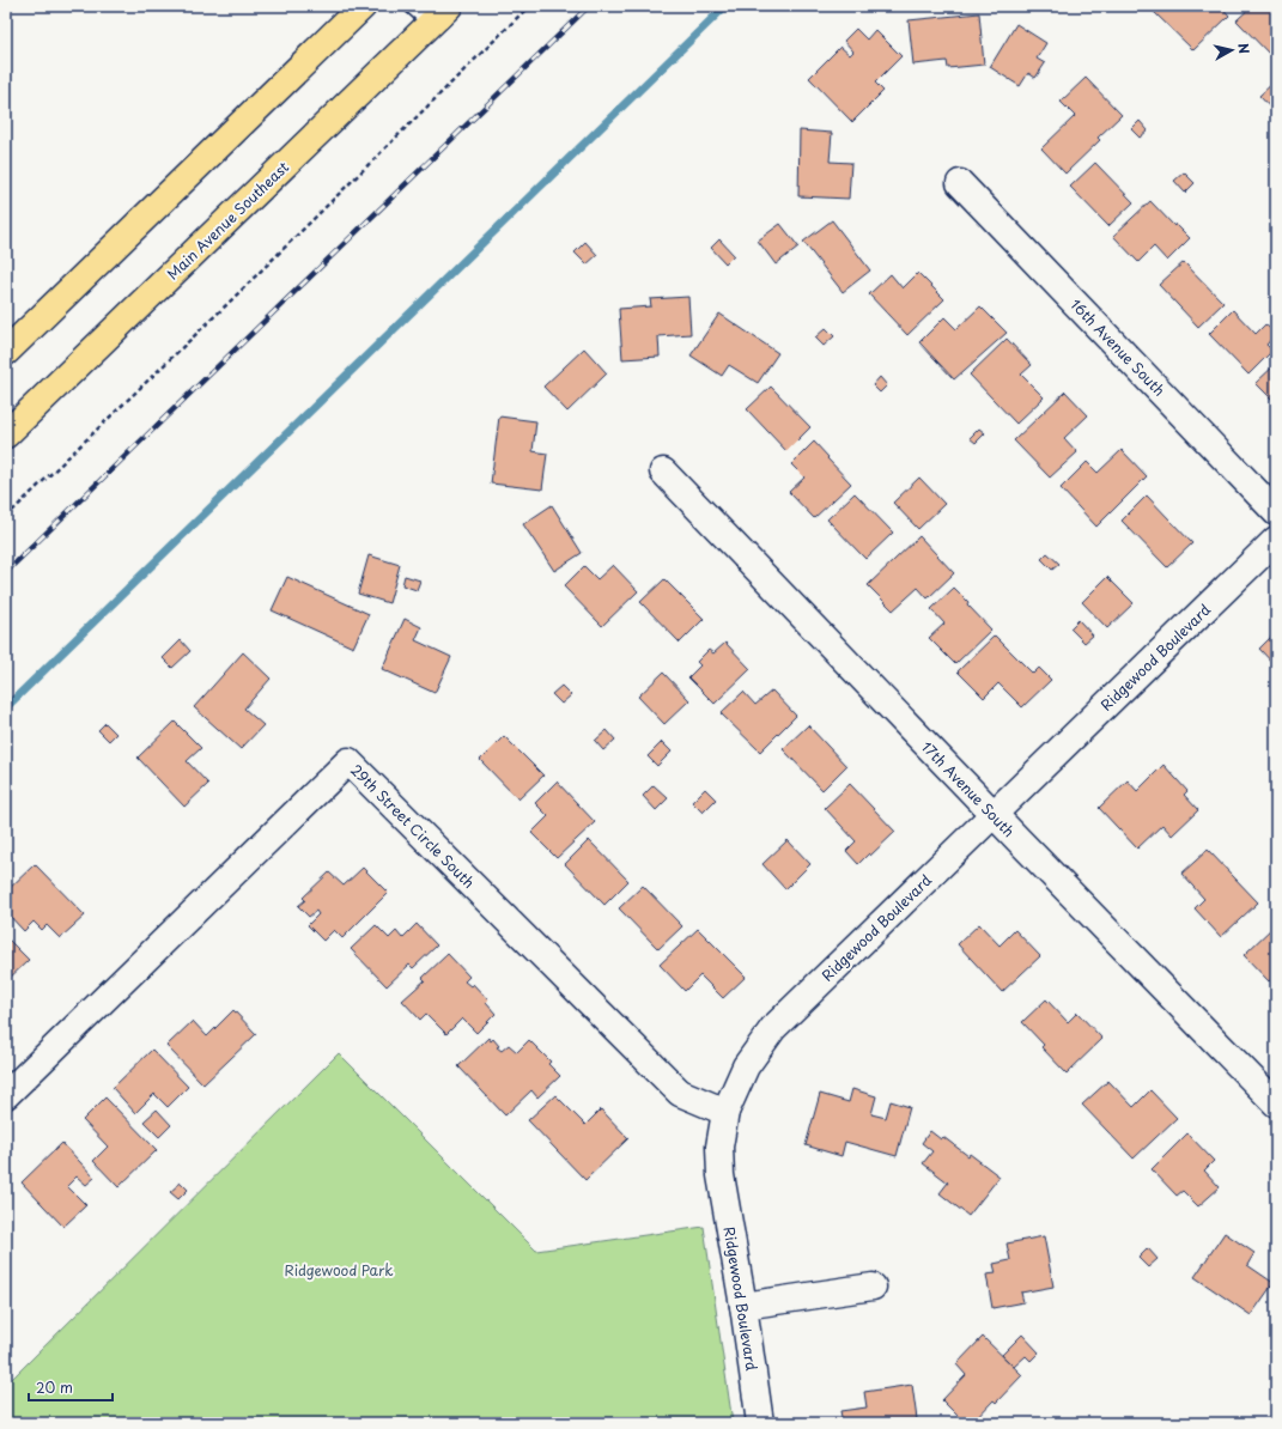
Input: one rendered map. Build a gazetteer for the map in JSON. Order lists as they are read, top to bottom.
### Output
{
  "streets": {
    "main road": ["Main Avenue Southeast"],
    "street": [
      "16th Avenue South",
      "Ridgewood Boulevard",
      "17th Avenue South",
      "29th Street Circle South"
    ]
  },
  "crossings": [
    ["Ridgewood Boulevard", "17th Avenue South"],
    ["Ridgewood Boulevard", "29th Street Circle South"]
  ],
  "parks": ["Ridgewood Park"],
  "scale_bar": "20 m",
  "north": "right"
}
